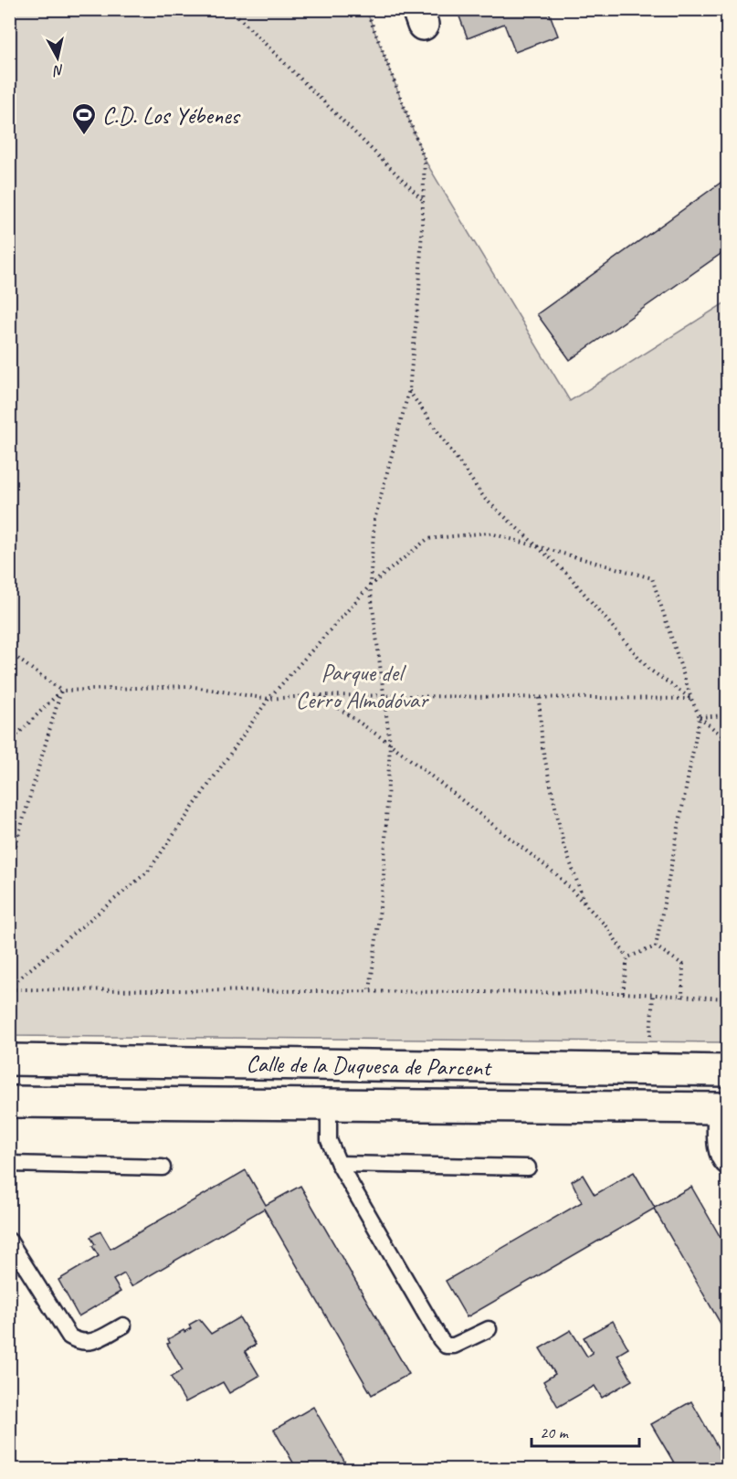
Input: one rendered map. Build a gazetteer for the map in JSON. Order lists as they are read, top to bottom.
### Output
{
  "streets": {
    "street": ["Calle de la Duquesa de Parcent"]
  },
  "parks": ["Parque del Cerro Almodóvar"],
  "places": {
    "sports": ["C.D. Los Yébenes"]
  },
  "scale_bar": "20 m",
  "north": "bottom"
}
